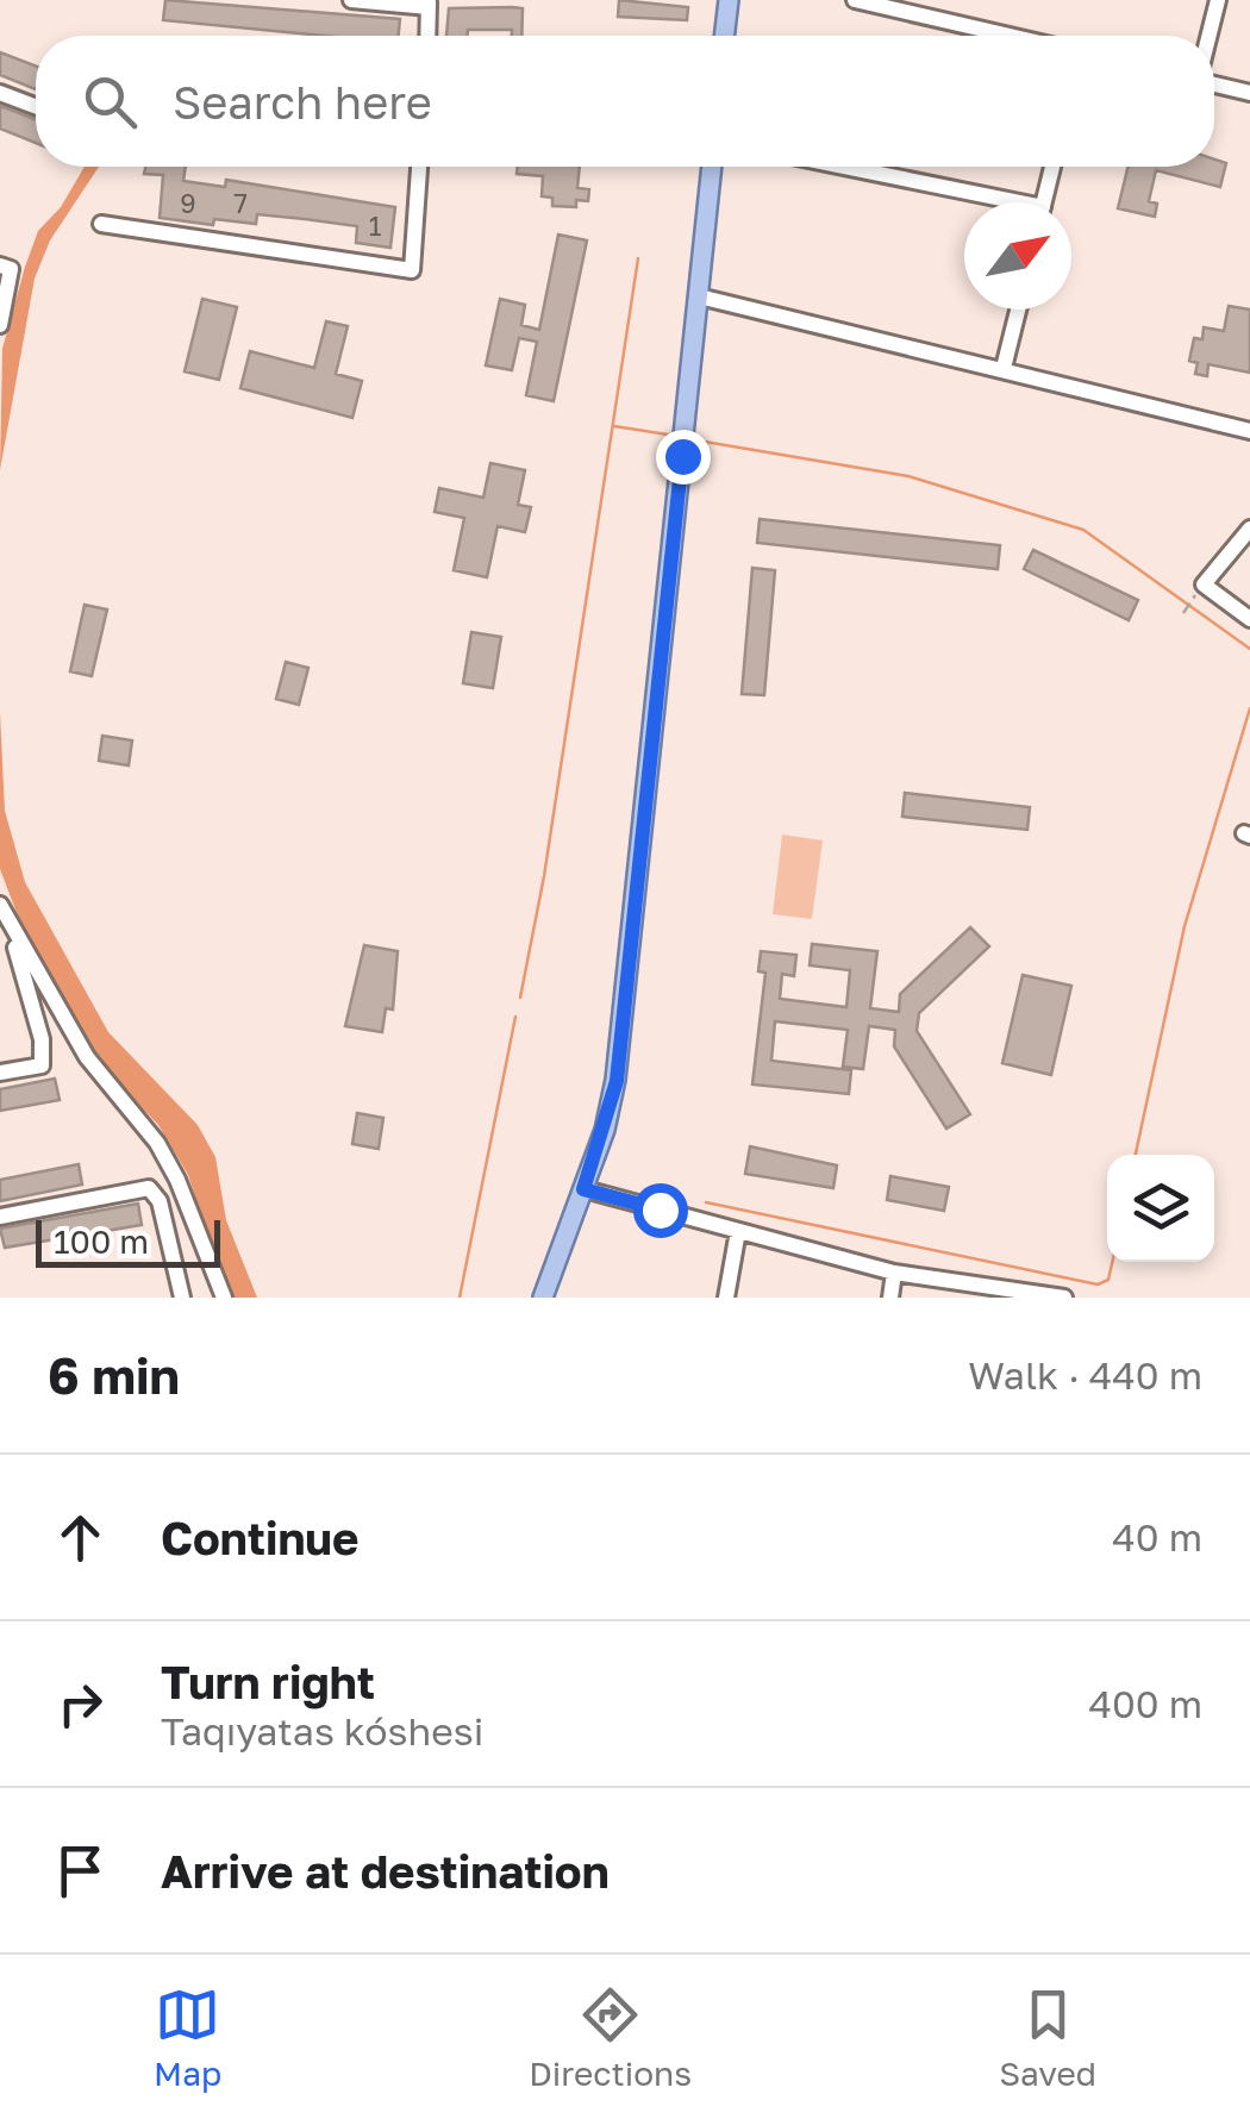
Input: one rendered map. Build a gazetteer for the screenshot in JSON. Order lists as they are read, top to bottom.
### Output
{
  "house_numbers": ["9", "7", "1"],
  "scale_bar": "100 m",
  "north": "top right",
  "page": {
    "search": "Search here",
    "scale": "100 m",
    "heading": ["6 min", "Walk · 440 m"],
    "list": [
      ["Continue", "40 m"],
      ["Turn right", "Taqıyatas kóshesi", "400 m"],
      "Arrive at destination"
    ],
    "nav": ["Map", "Directions", "Saved"]
  }
}
